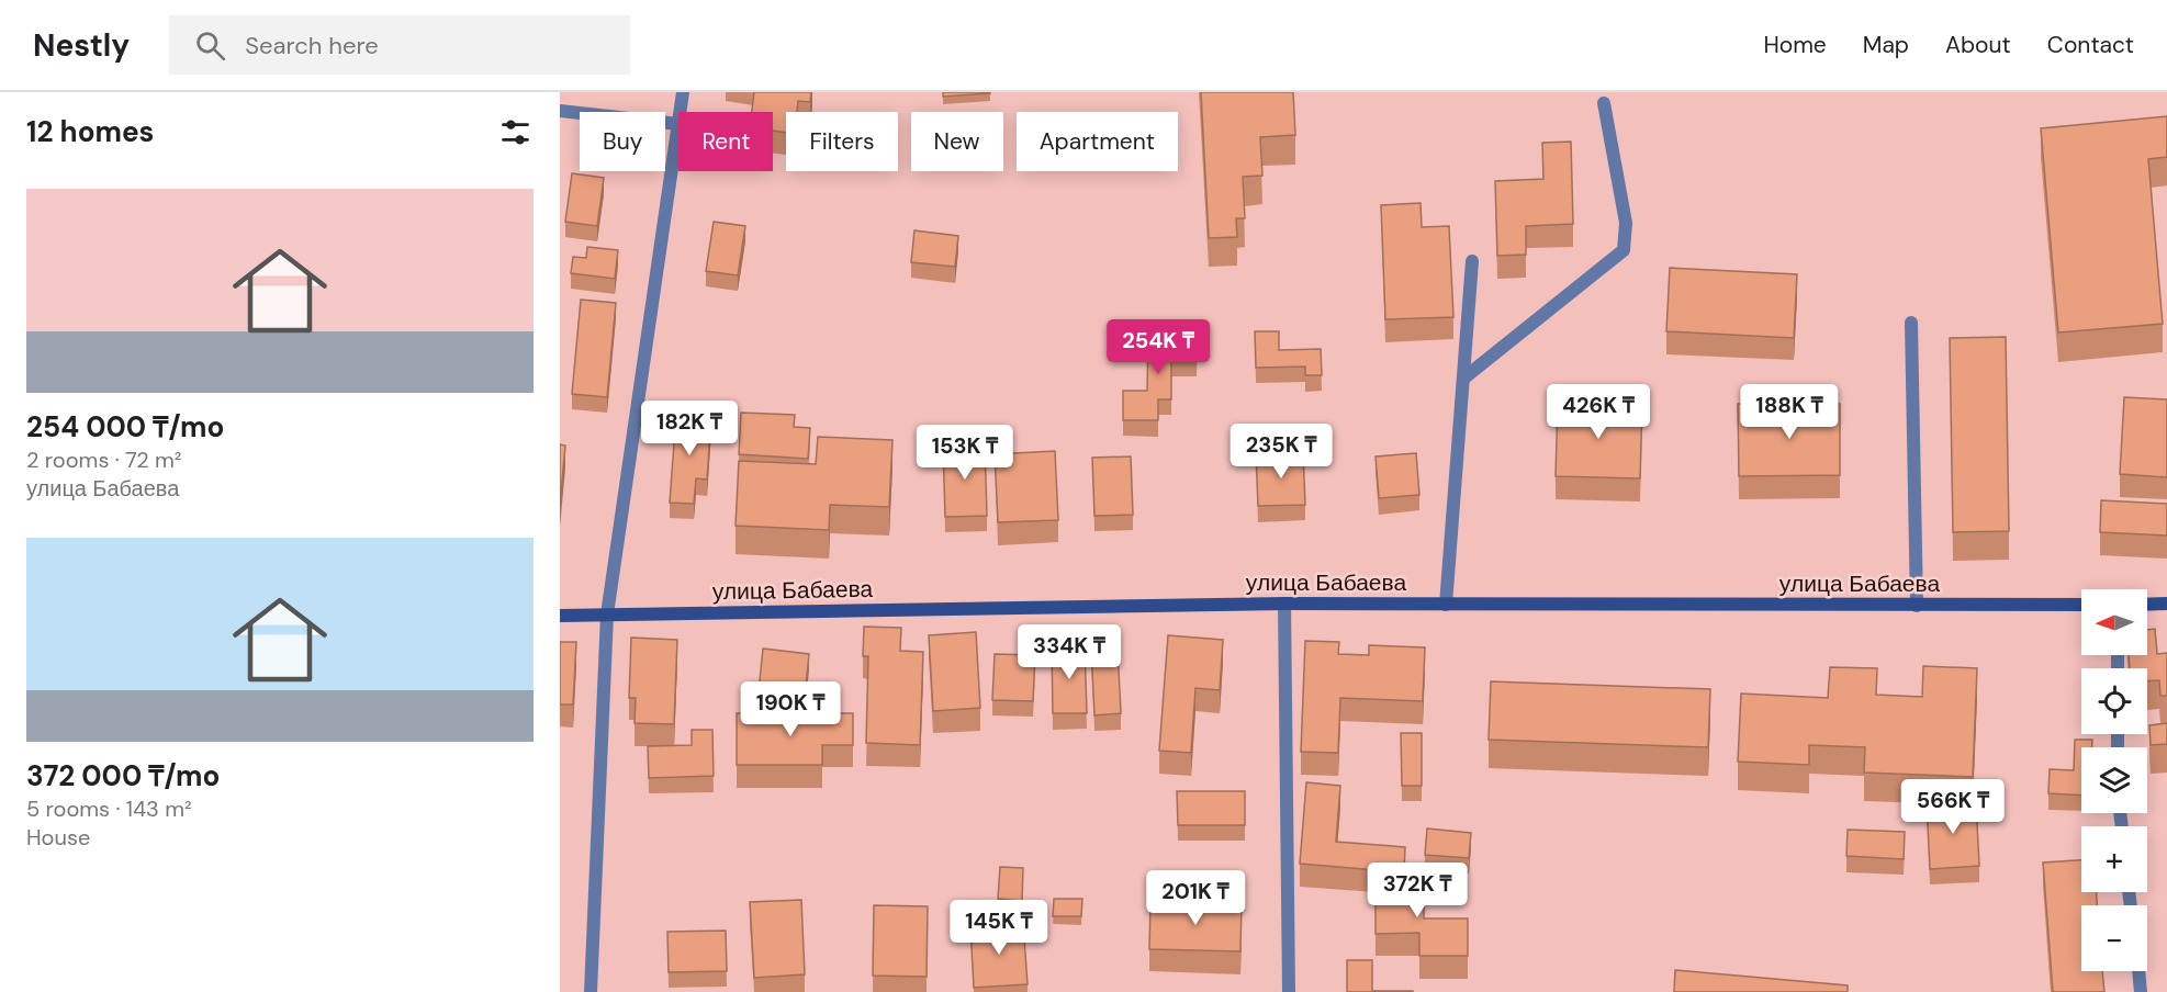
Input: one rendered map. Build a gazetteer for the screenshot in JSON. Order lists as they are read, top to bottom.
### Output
{
  "streets": {
    "street": ["улица Бабаева"]
  },
  "north": "left",
  "page": {
    "header": "Nestly",
    "search": "Search here",
    "nav": [
      "Home",
      "Map",
      "About",
      "Contact"
    ],
    "heading": "12 homes",
    "chip": [
      "Buy",
      "Rent",
      "Filters",
      "New",
      "Apartment"
    ],
    "list": [
      {
        "name": "254 000 ₸/mo",
        "note": "2 rooms · 72 m² · улица Бабаева"
      },
      {
        "name": "372 000 ₸/mo",
        "note": "5 rooms · 143 m² · House"
      }
    ],
    "price": [
      "254K ₸",
      "426K ₸",
      "188K ₸",
      "182K ₸",
      "235K ₸",
      "153K ₸",
      "334K ₸",
      "190K ₸",
      "566K ₸",
      "372K ₸",
      "201K ₸",
      "145K ₸"
    ],
    "map_buttons": ["+", "−"]
  }
}
